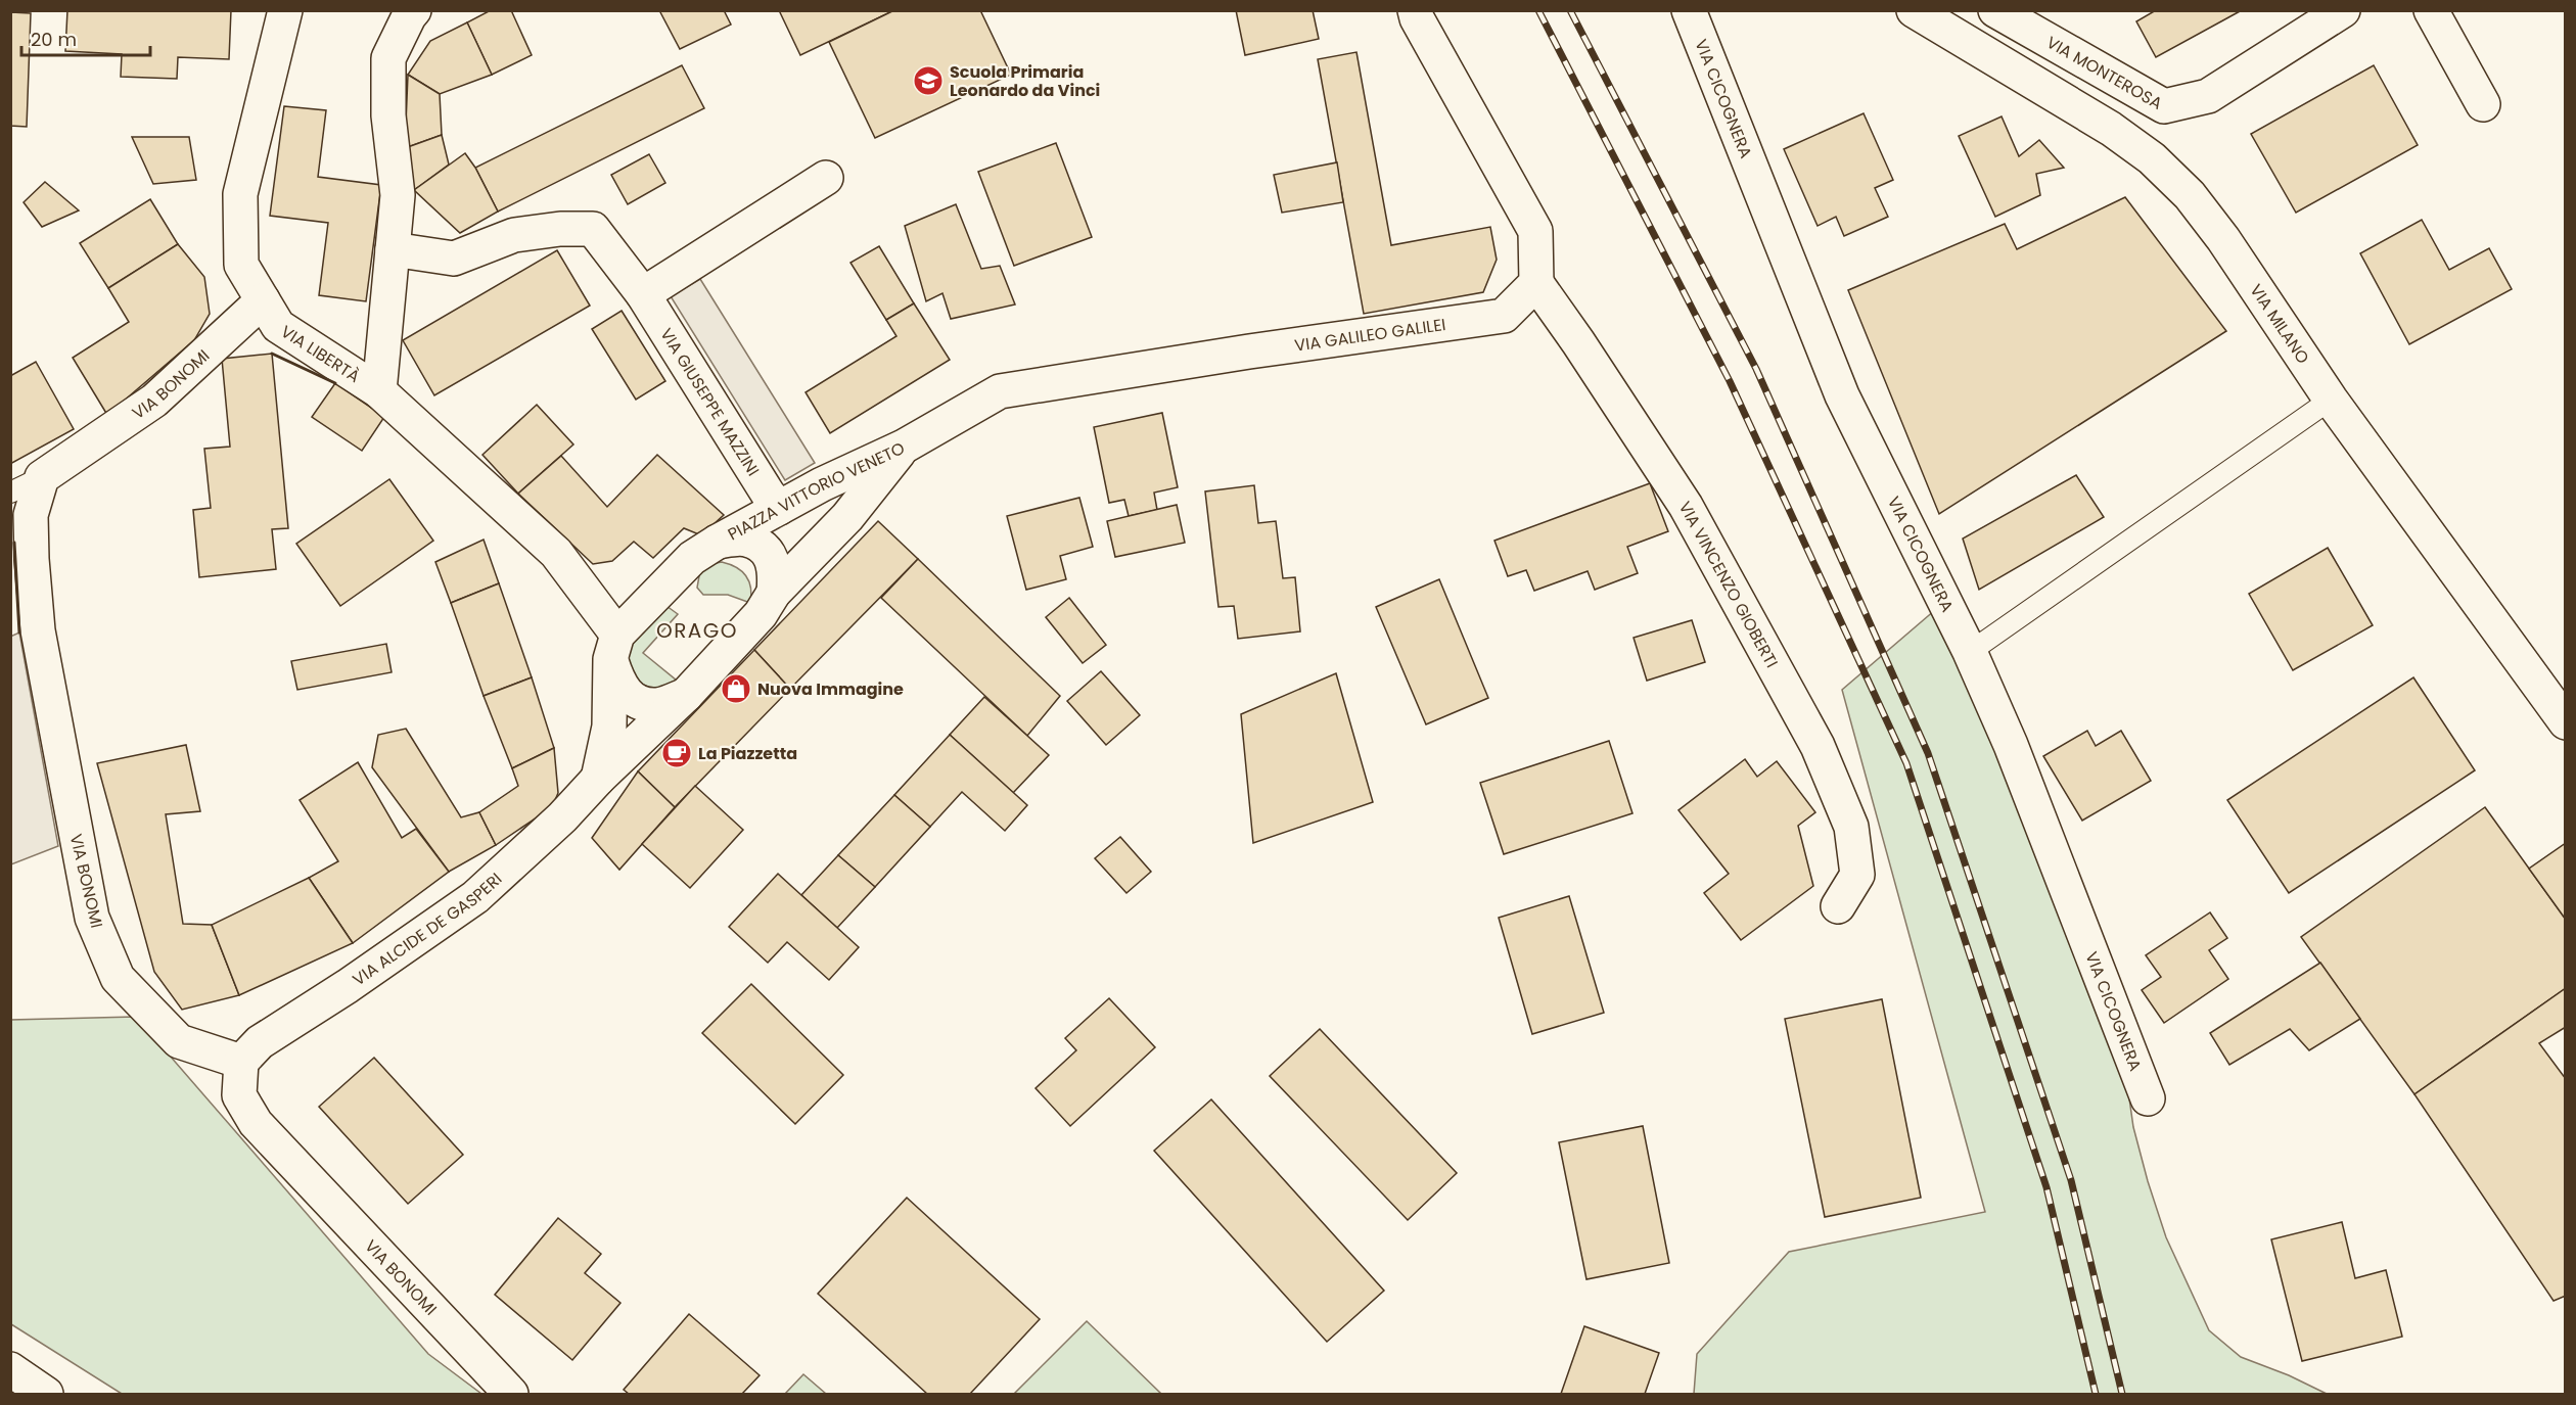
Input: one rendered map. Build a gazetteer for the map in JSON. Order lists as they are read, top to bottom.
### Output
{
  "streets": {
    "street": [
      "VIA MONTEROSA",
      "VIA CICOGNERA",
      "VIA MILANO",
      "VIA GALILEO GALILEI",
      "VIA LIBERTÀ",
      "VIA BONOMI",
      "VIA GIUSEPPE MAZZINI",
      "PIAZZA VITTORIO VENETO",
      "VIA VINCENZO GIOBERTI",
      "VIA ALCIDE DE GASPERI"
    ]
  },
  "crossings": [
    ["VIA GALILEO GALILEI", "PIAZZA VITTORIO VENETO"],
    ["VIA GALILEO GALILEI", "VIA VINCENZO GIOBERTI"],
    ["VIA LIBERTÀ", "VIA BONOMI"],
    ["VIA LIBERTÀ", "PIAZZA VITTORIO VENETO"],
    ["VIA BONOMI", "VIA ALCIDE DE GASPERI"],
    ["VIA GIUSEPPE MAZZINI", "PIAZZA VITTORIO VENETO"],
    ["PIAZZA VITTORIO VENETO", "VIA ALCIDE DE GASPERI"]
  ],
  "districts": ["ORAGO"],
  "places": {
    "school or university": ["Scuola Primaria Leonardo da Vinci"],
    "shop": ["Nuova Immagine"],
    "cafe": ["La Piazzetta"]
  },
  "scale_bar": "20 m"
}
